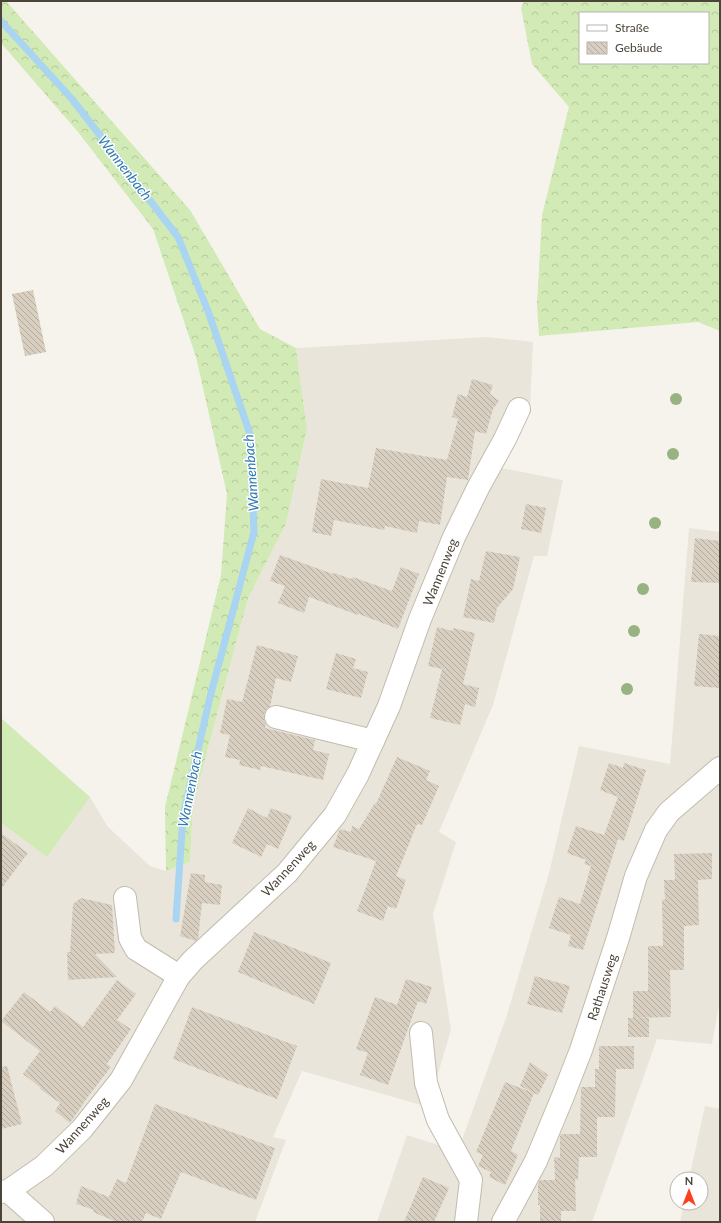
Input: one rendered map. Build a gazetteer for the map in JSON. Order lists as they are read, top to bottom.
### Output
{
  "streets": {
    "street": ["Wannenweg", "Rathausweg"]
  },
  "water": ["Wannenbach"],
  "legend": ["Straße", "Gebäude"],
  "north": "top"
}
